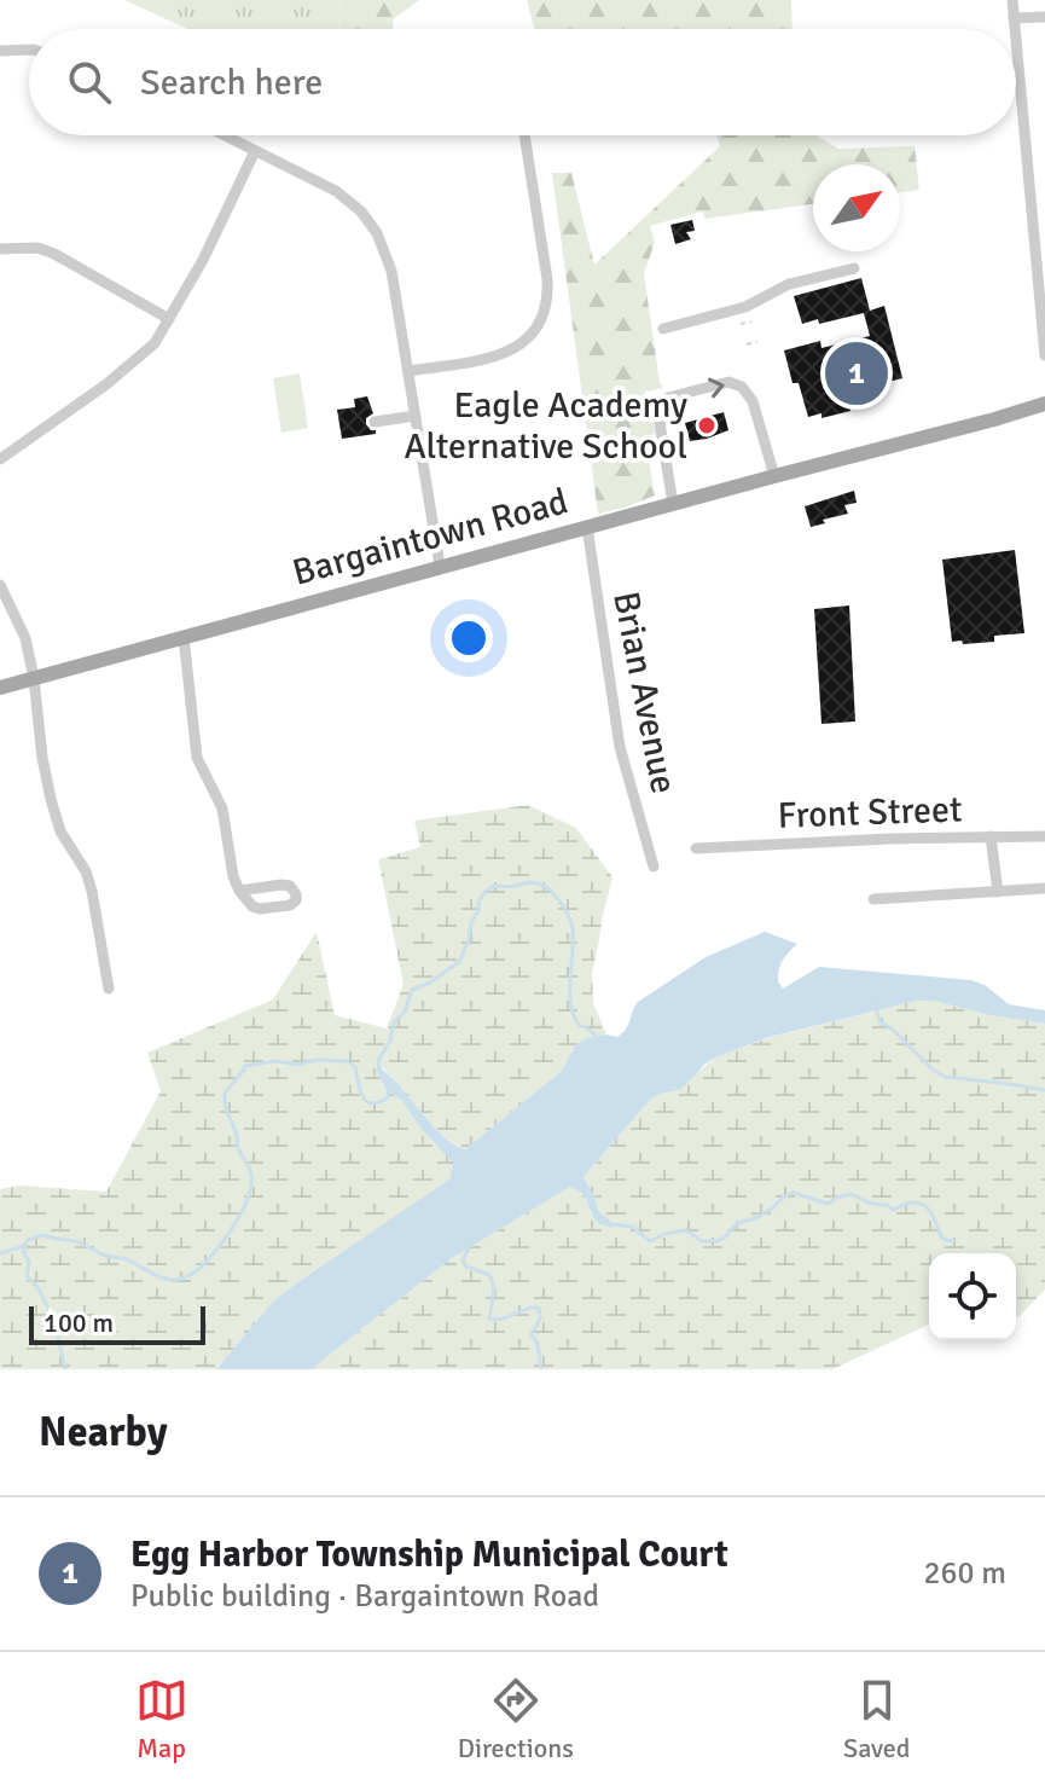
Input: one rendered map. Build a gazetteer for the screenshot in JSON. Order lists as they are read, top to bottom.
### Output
{
  "streets": {
    "main road": ["Bargaintown Road"],
    "street": ["Brian Avenue", "Front Street"]
  },
  "crossings": [
    ["Bargaintown Road", "Brian Avenue"]
  ],
  "places": ["Eagle Academy Alternative School"],
  "scale_bar": "100 m",
  "north": "top right",
  "page": {
    "search": "Search here",
    "pins": "1",
    "scale": "100 m",
    "heading": "Nearby",
    "list": [
      {
        "mark": "1",
        "name": "Egg Harbor Township Municipal Court",
        "note": "Public building · Bargaintown Road",
        "value": "260 m"
      }
    ],
    "nav": ["Map", "Directions", "Saved"]
  }
}
